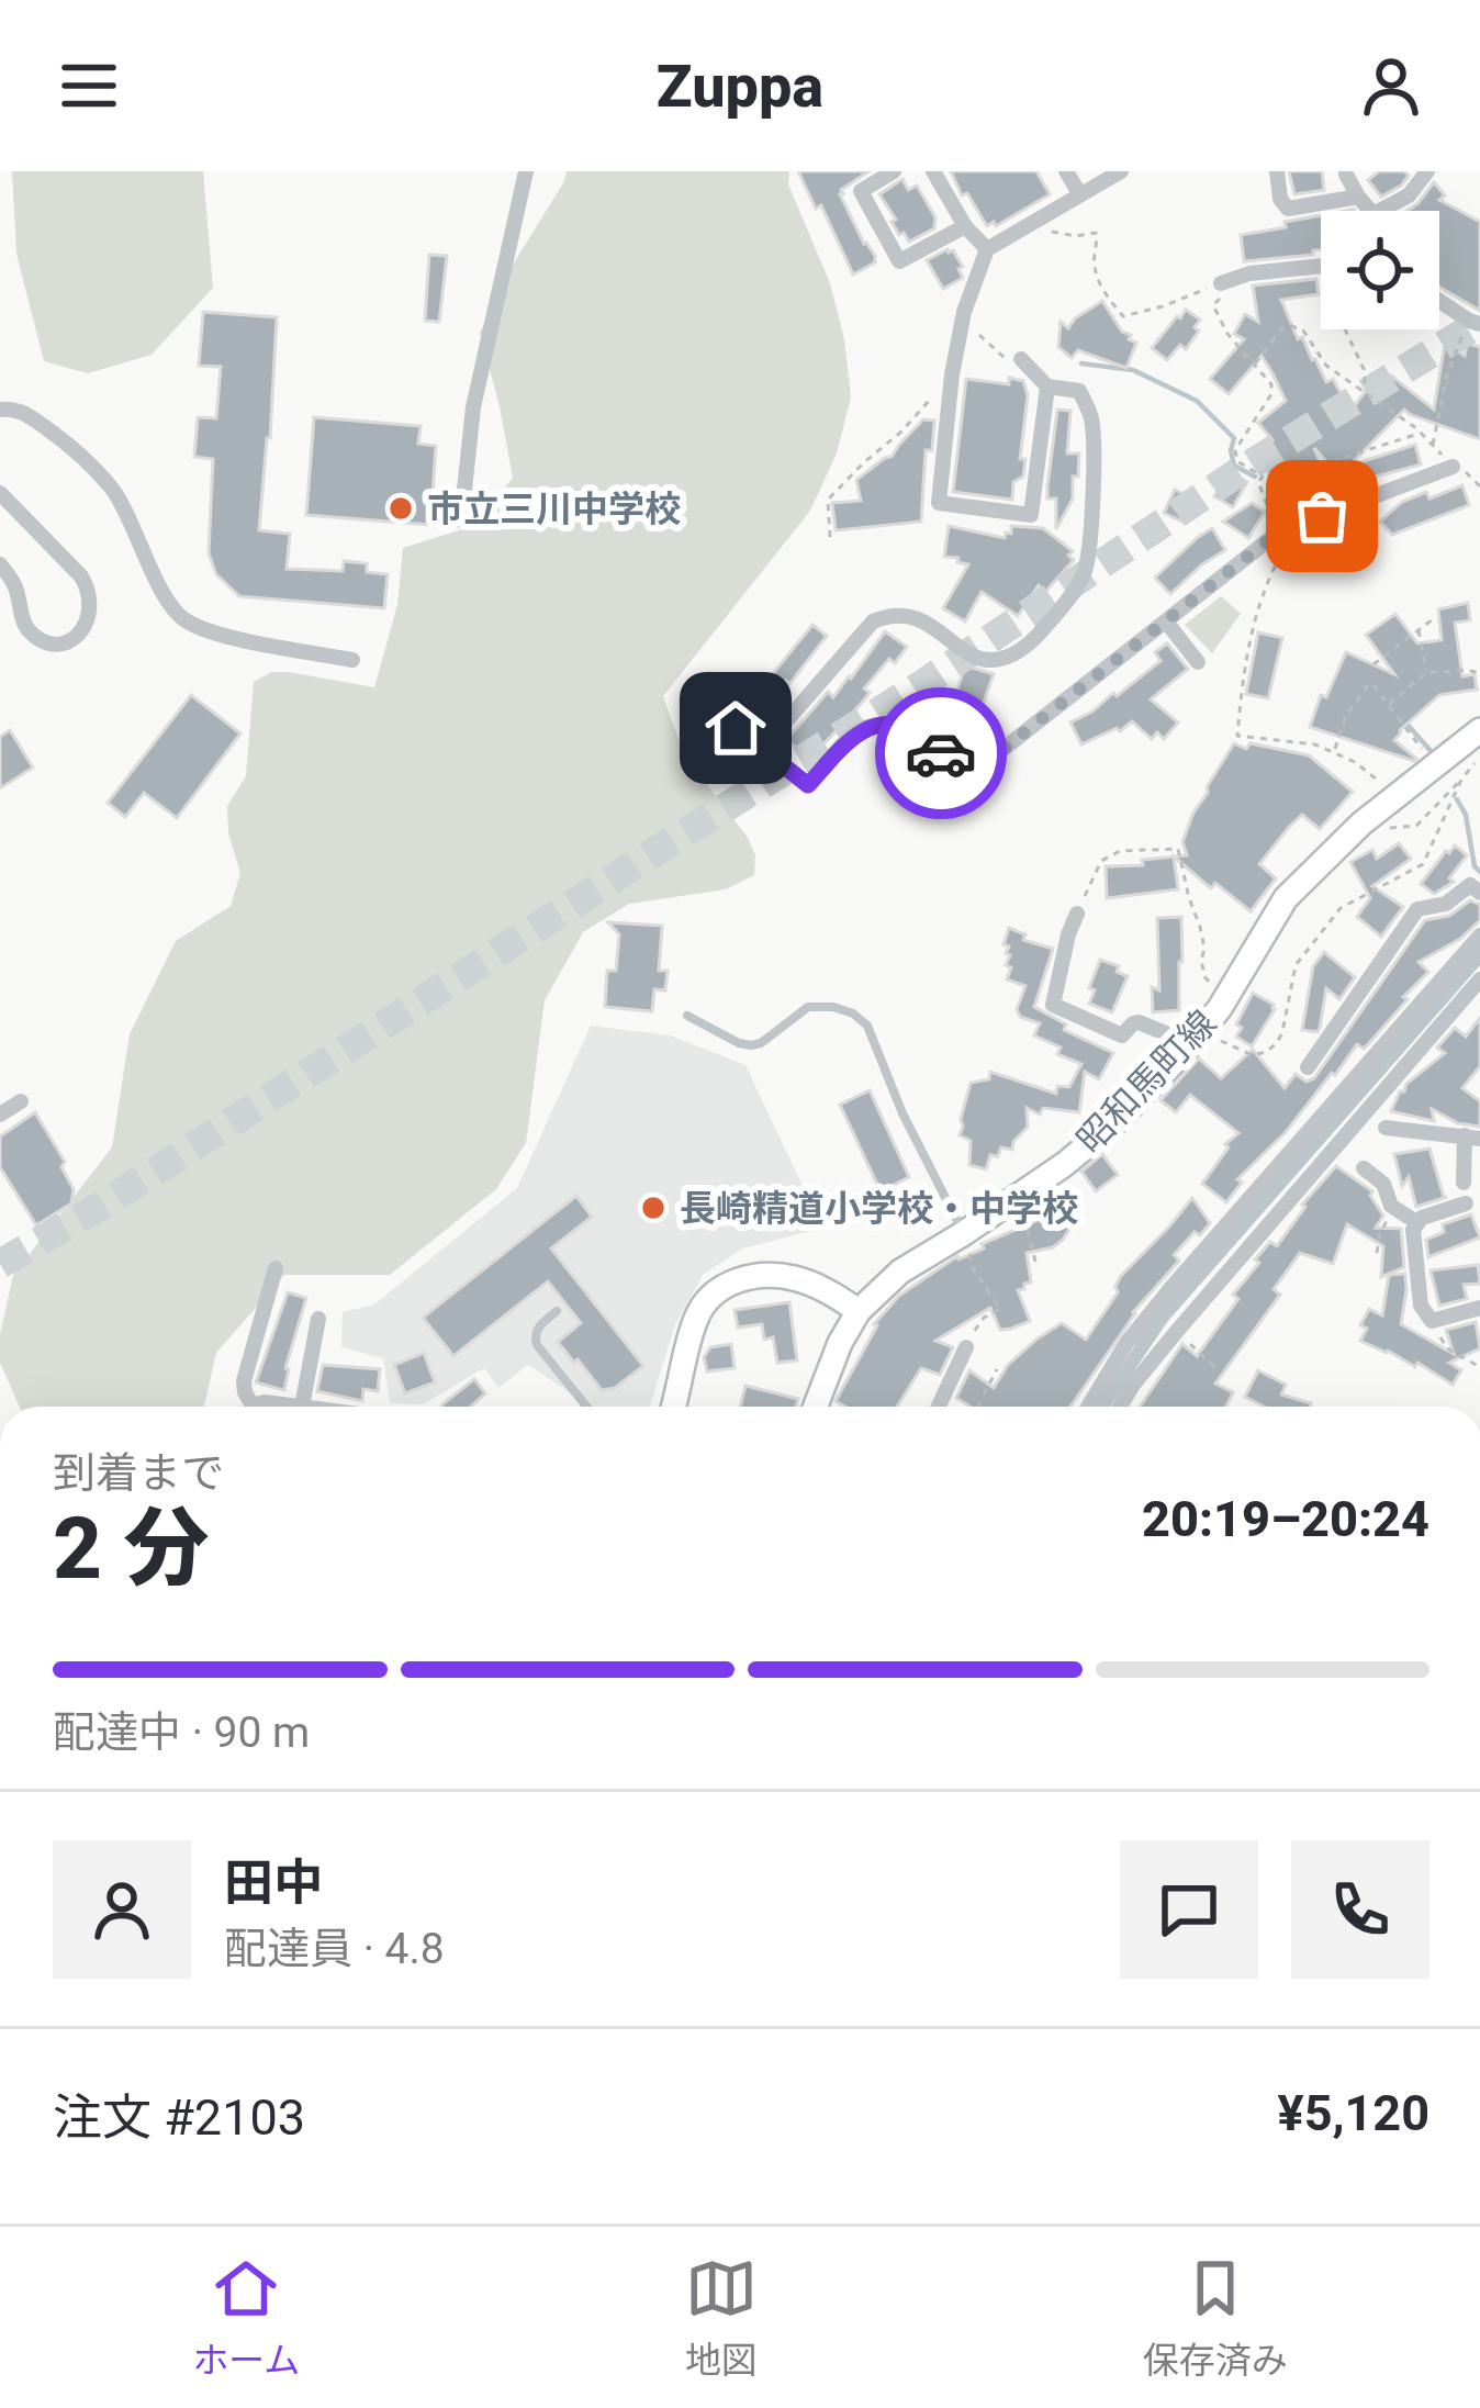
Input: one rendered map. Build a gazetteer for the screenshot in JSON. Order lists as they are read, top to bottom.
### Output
{
  "streets": {
    "main road": ["昭和馬町線"]
  },
  "places": ["市立三川中学校", "長崎精道小学校・中学校"],
  "page": {
    "header": "Zuppa",
    "heading": ["2 分", "到着まで", "20:19–20:24"],
    "panel": [
      "田中",
      "配達員 · 4.8",
      "注文 #2103",
      "¥5,120"
    ],
    "bar": "配達中 · 90 m",
    "tabs": ["ホーム", "地図", "保存済み"]
  }
}
